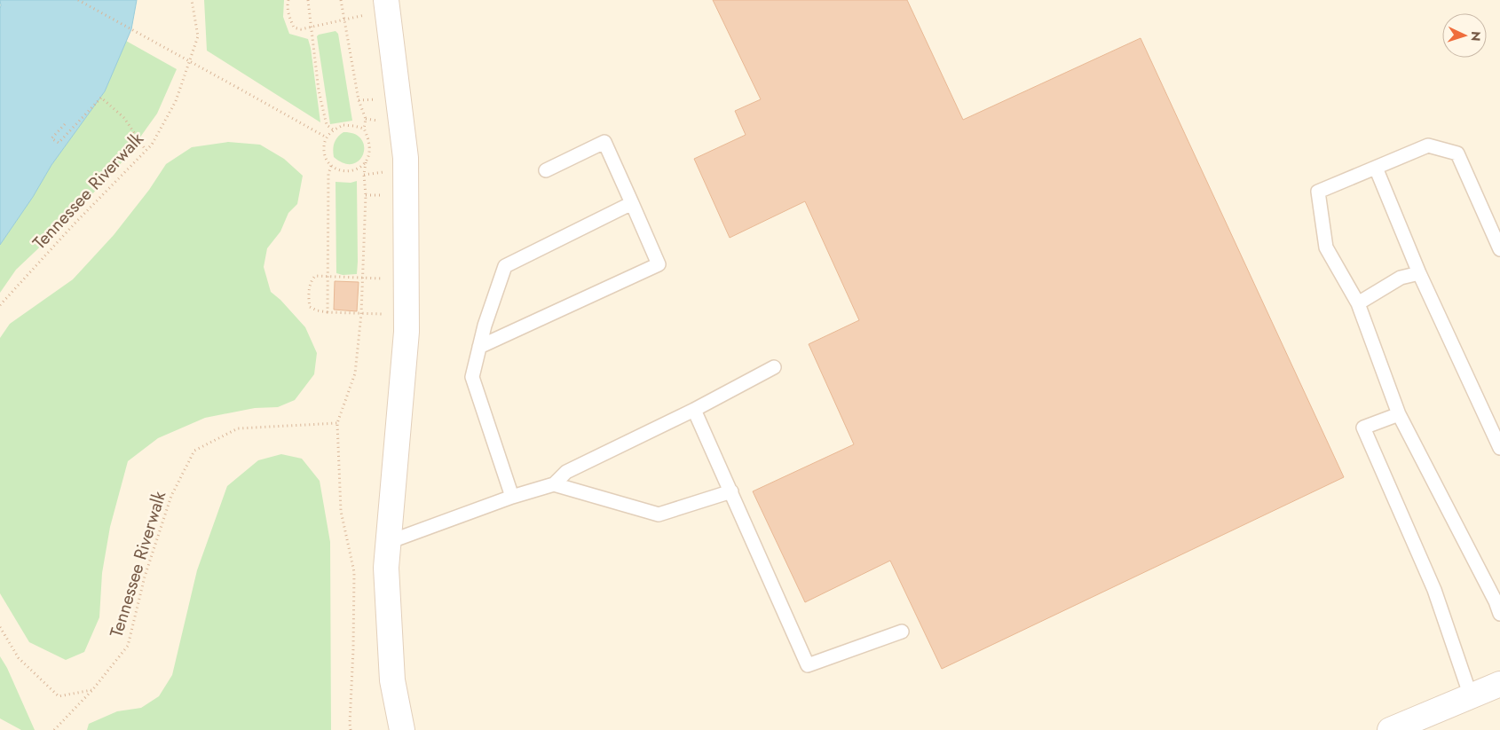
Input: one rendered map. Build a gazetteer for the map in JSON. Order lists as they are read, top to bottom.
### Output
{
  "streets": {
    "path": ["Tennessee Riverwalk"]
  },
  "north": "right"
}
